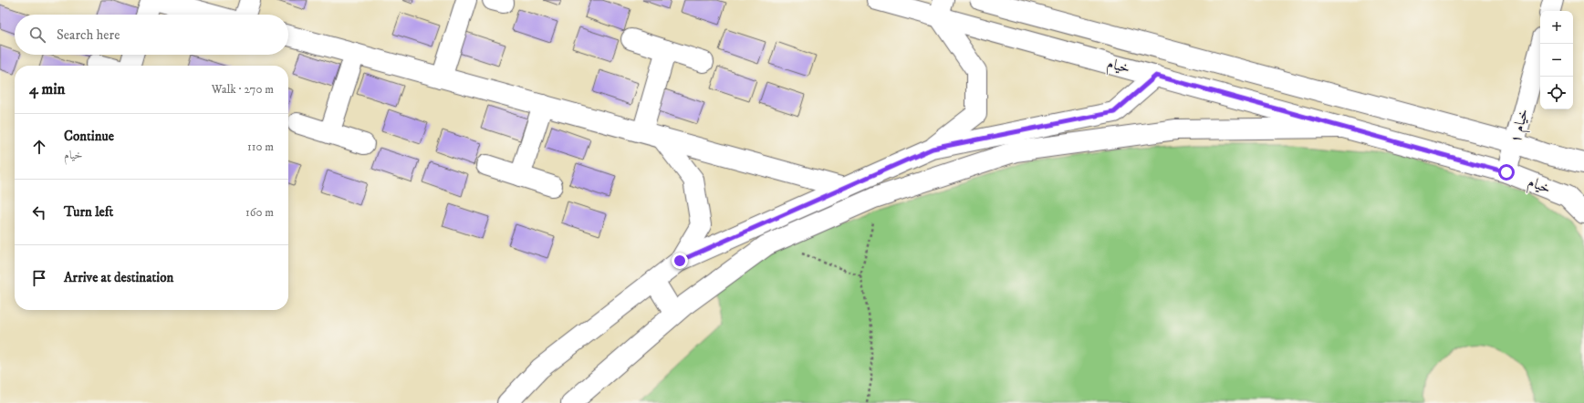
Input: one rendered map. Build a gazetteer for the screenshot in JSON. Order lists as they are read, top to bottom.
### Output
{
  "streets": {
    "street": ["خیام", "خیام ۱"]
  },
  "crossings": [
    ["خیام", "خیام ۱"]
  ],
  "page": {
    "map_buttons": ["+", "−"],
    "search": "Search here",
    "heading": ["4 min", "Walk · 270 m"],
    "list": [
      ["Continue", "خیام", "110 m"],
      ["Turn left", "160 m"],
      "Arrive at destination"
    ]
  }
}
